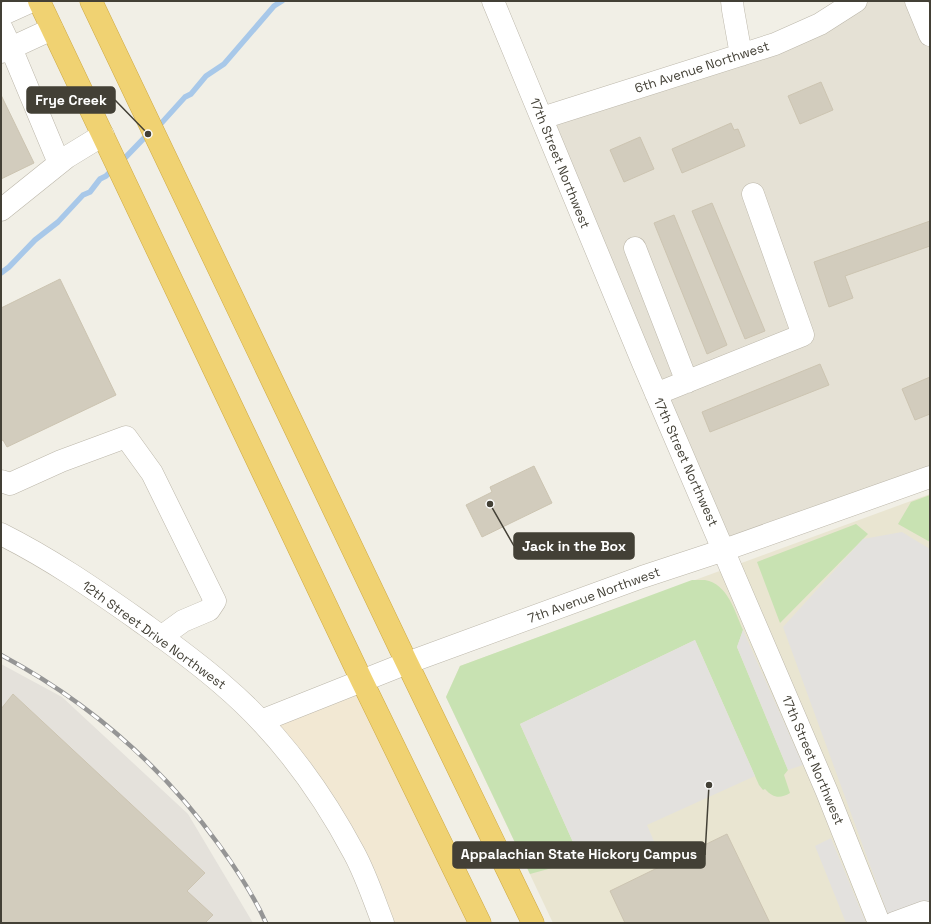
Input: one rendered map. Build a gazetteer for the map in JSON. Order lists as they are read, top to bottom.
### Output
{
  "streets": {
    "street": [
      "6th Avenue Northwest",
      "17th Street Northwest",
      "7th Avenue Northwest",
      "12th Street Drive Northwest"
    ]
  },
  "crossings": [
    ["6th Avenue Northwest", "17th Street Northwest"],
    ["17th Street Northwest", "7th Avenue Northwest"],
    ["7th Avenue Northwest", "12th Street Drive Northwest"]
  ],
  "places": ["Frye Creek", "Jack in the Box", "Appalachian State Hickory Campus"]
}
